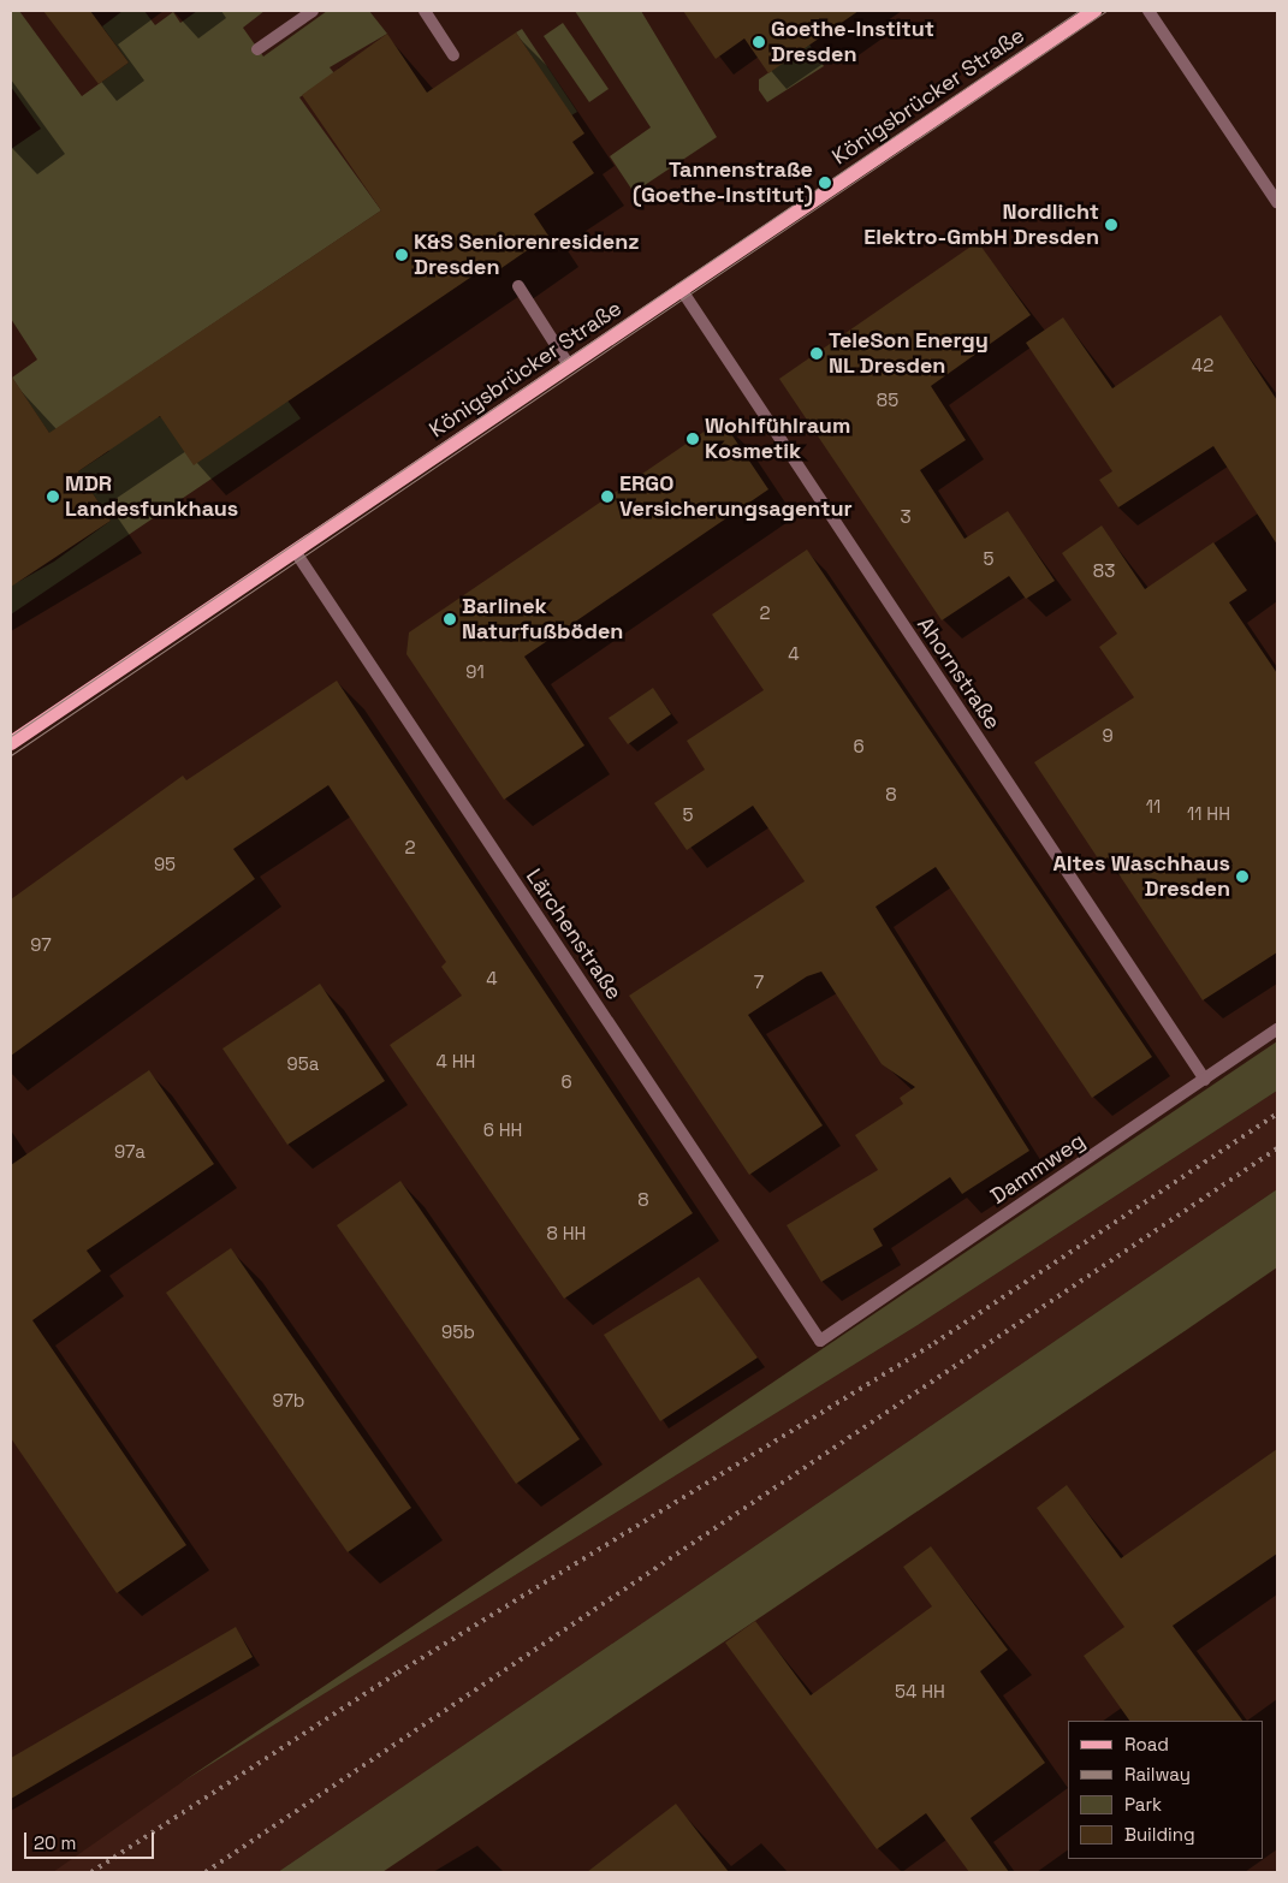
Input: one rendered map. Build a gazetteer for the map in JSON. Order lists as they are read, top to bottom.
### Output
{
  "streets": {
    "main road": ["Königsbrücker Straße"],
    "street": ["Ahornstraße", "Lärchenstraße", "Dammweg"]
  },
  "crossings": [
    ["Königsbrücker Straße", "Ahornstraße"],
    ["Königsbrücker Straße", "Lärchenstraße"],
    ["Ahornstraße", "Dammweg"],
    ["Lärchenstraße", "Dammweg"]
  ],
  "places": [
    "Goethe-Institut Dresden",
    "Tannenstraße (Goethe-Institut)",
    "Nordlicht Elektro-GmbH Dresden",
    "K&S Seniorenresidenz Dresden",
    "TeleSon Energy NL Dresden",
    "Wohlfühlraum Kosmetik",
    "MDR Landesfunkhaus",
    "ERGO Versicherungsagentur",
    "Barlinek Naturfußböden",
    "Altes Waschhaus Dresden"
  ],
  "house_numbers": [
    "42",
    "85",
    "3",
    "5",
    "83",
    "2",
    "4",
    "91",
    "9",
    "6",
    "8",
    "11",
    "11 HH",
    "5",
    "2",
    "95",
    "97",
    "4",
    "7",
    "4 HH",
    "95a",
    "6",
    "6 HH",
    "97a",
    "8",
    "8 HH",
    "95b",
    "97b",
    "54 HH"
  ],
  "legend": [
    "Road",
    "Railway",
    "Park",
    "Building"
  ],
  "scale_bar": "20 m"
}
